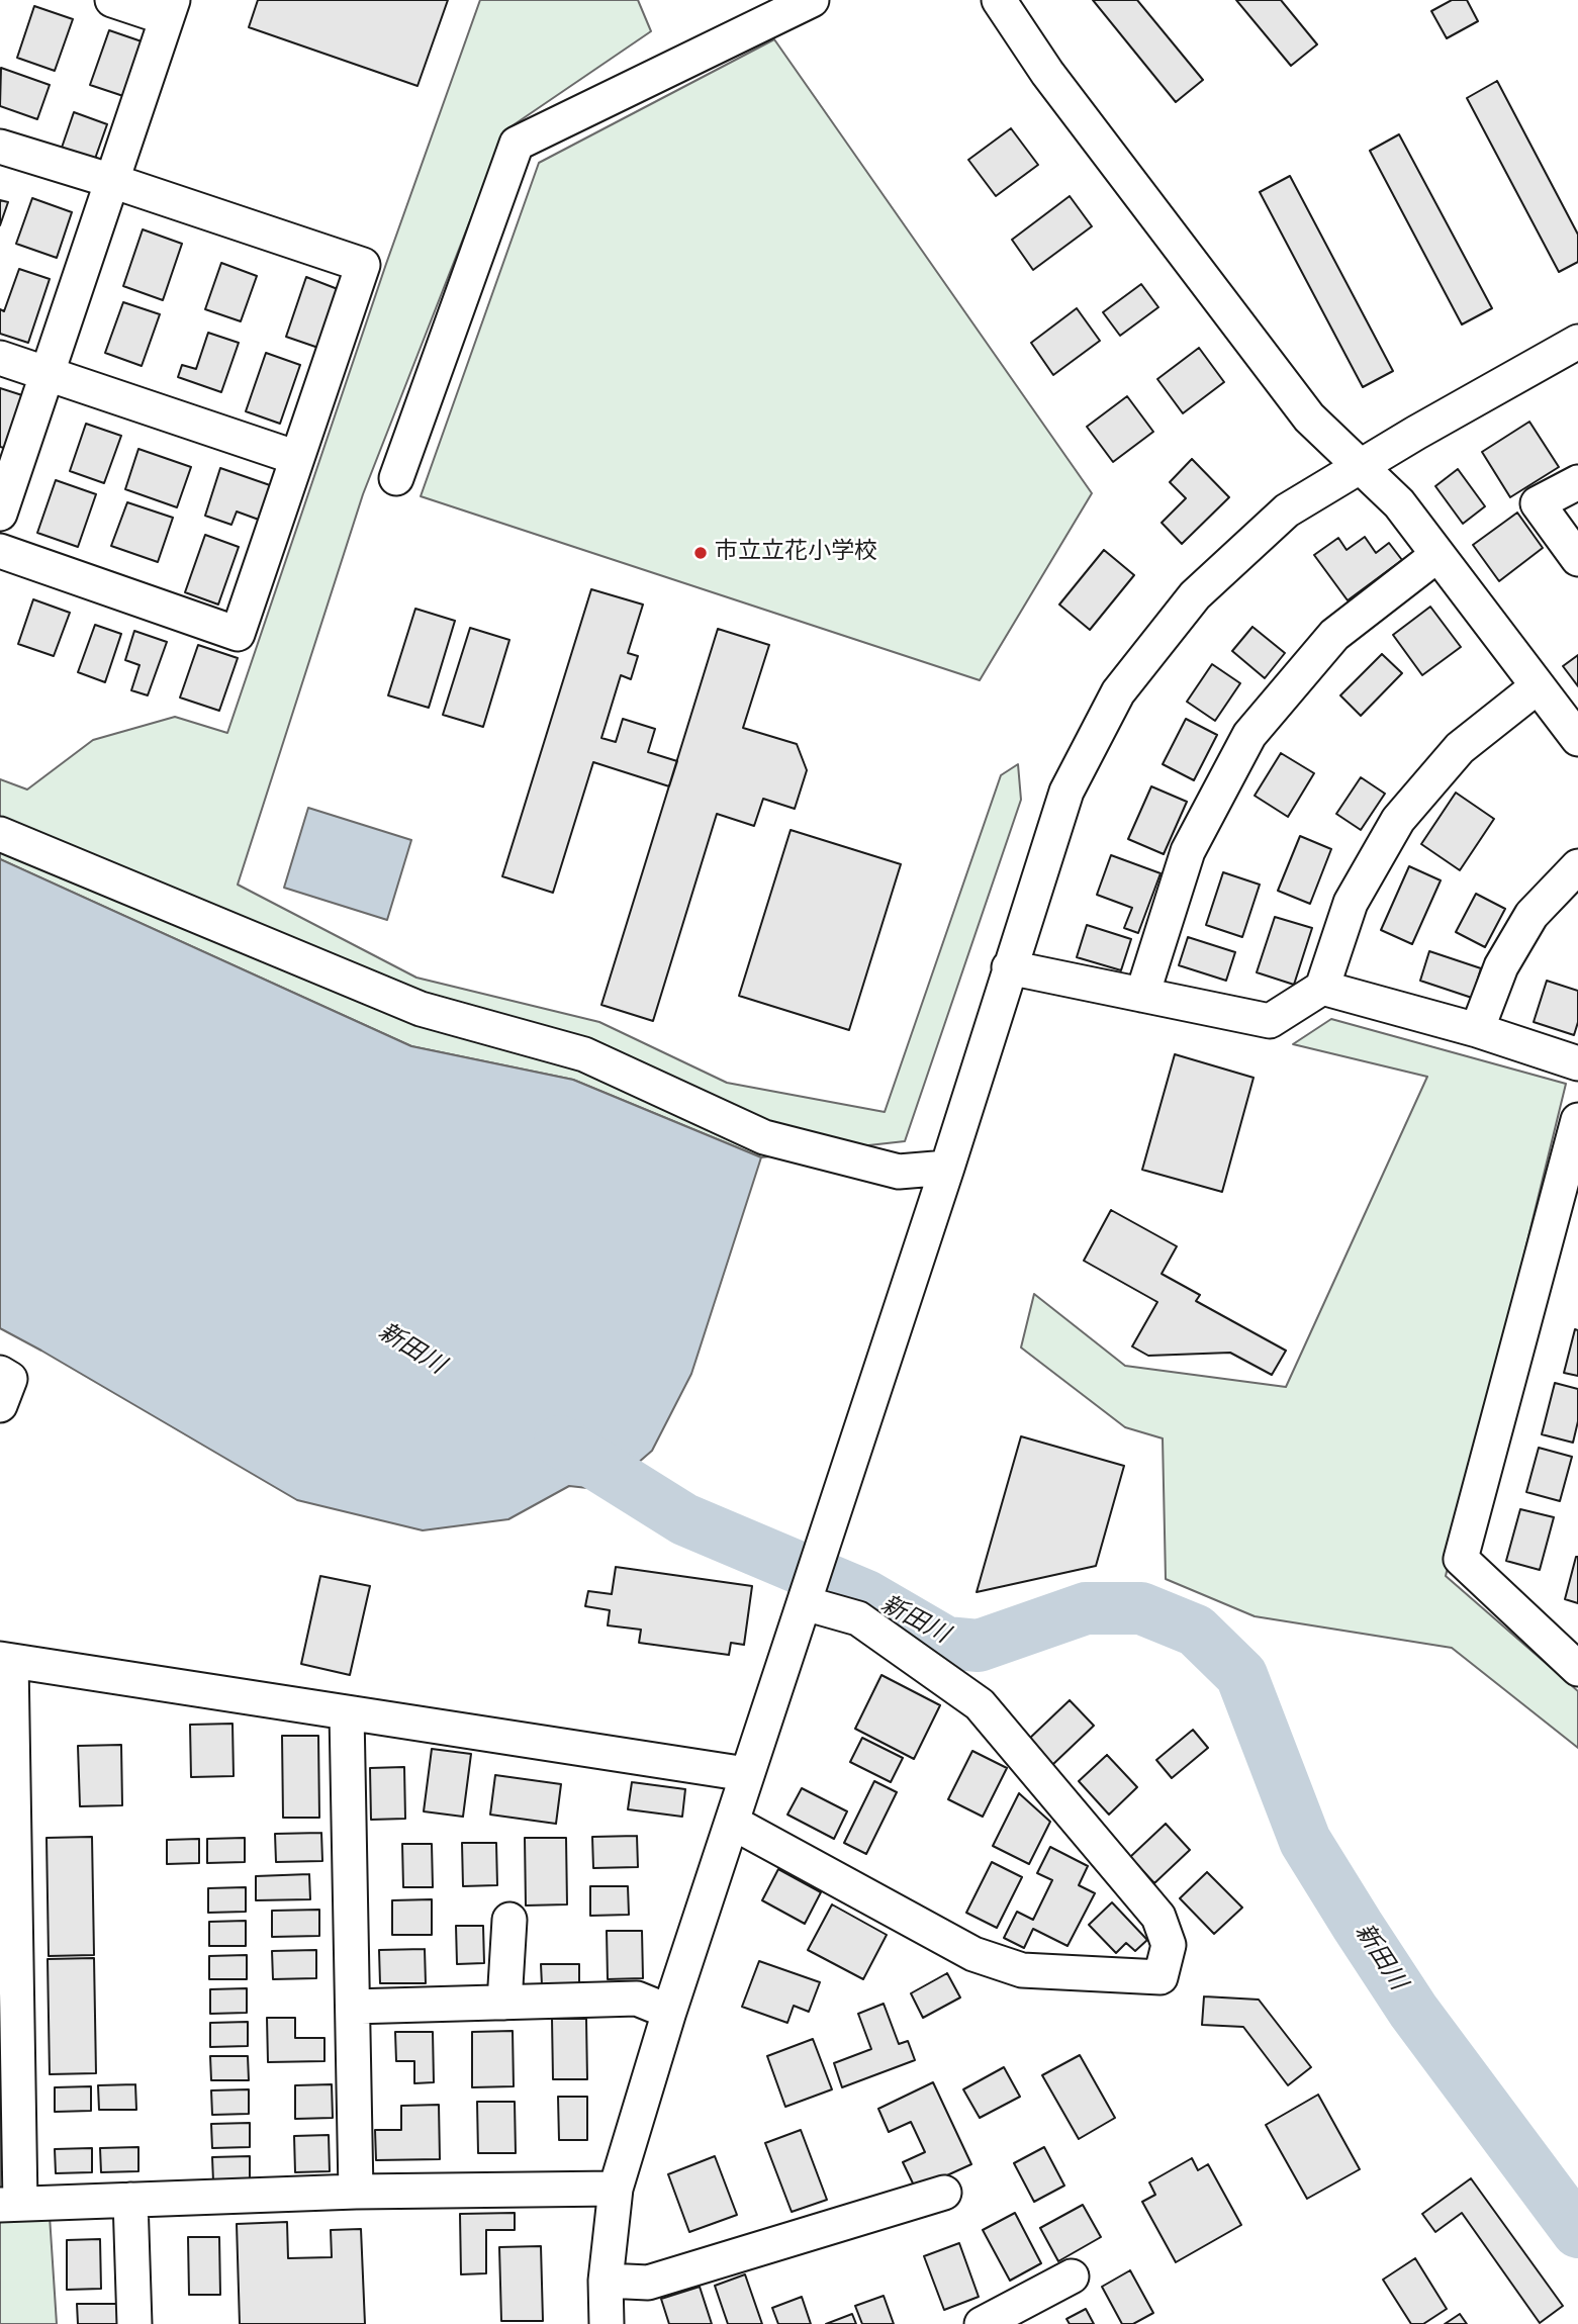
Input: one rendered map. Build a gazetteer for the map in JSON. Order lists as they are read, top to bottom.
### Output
{
  "water": ["新田川"],
  "places": ["市立立花小学校"]
}
